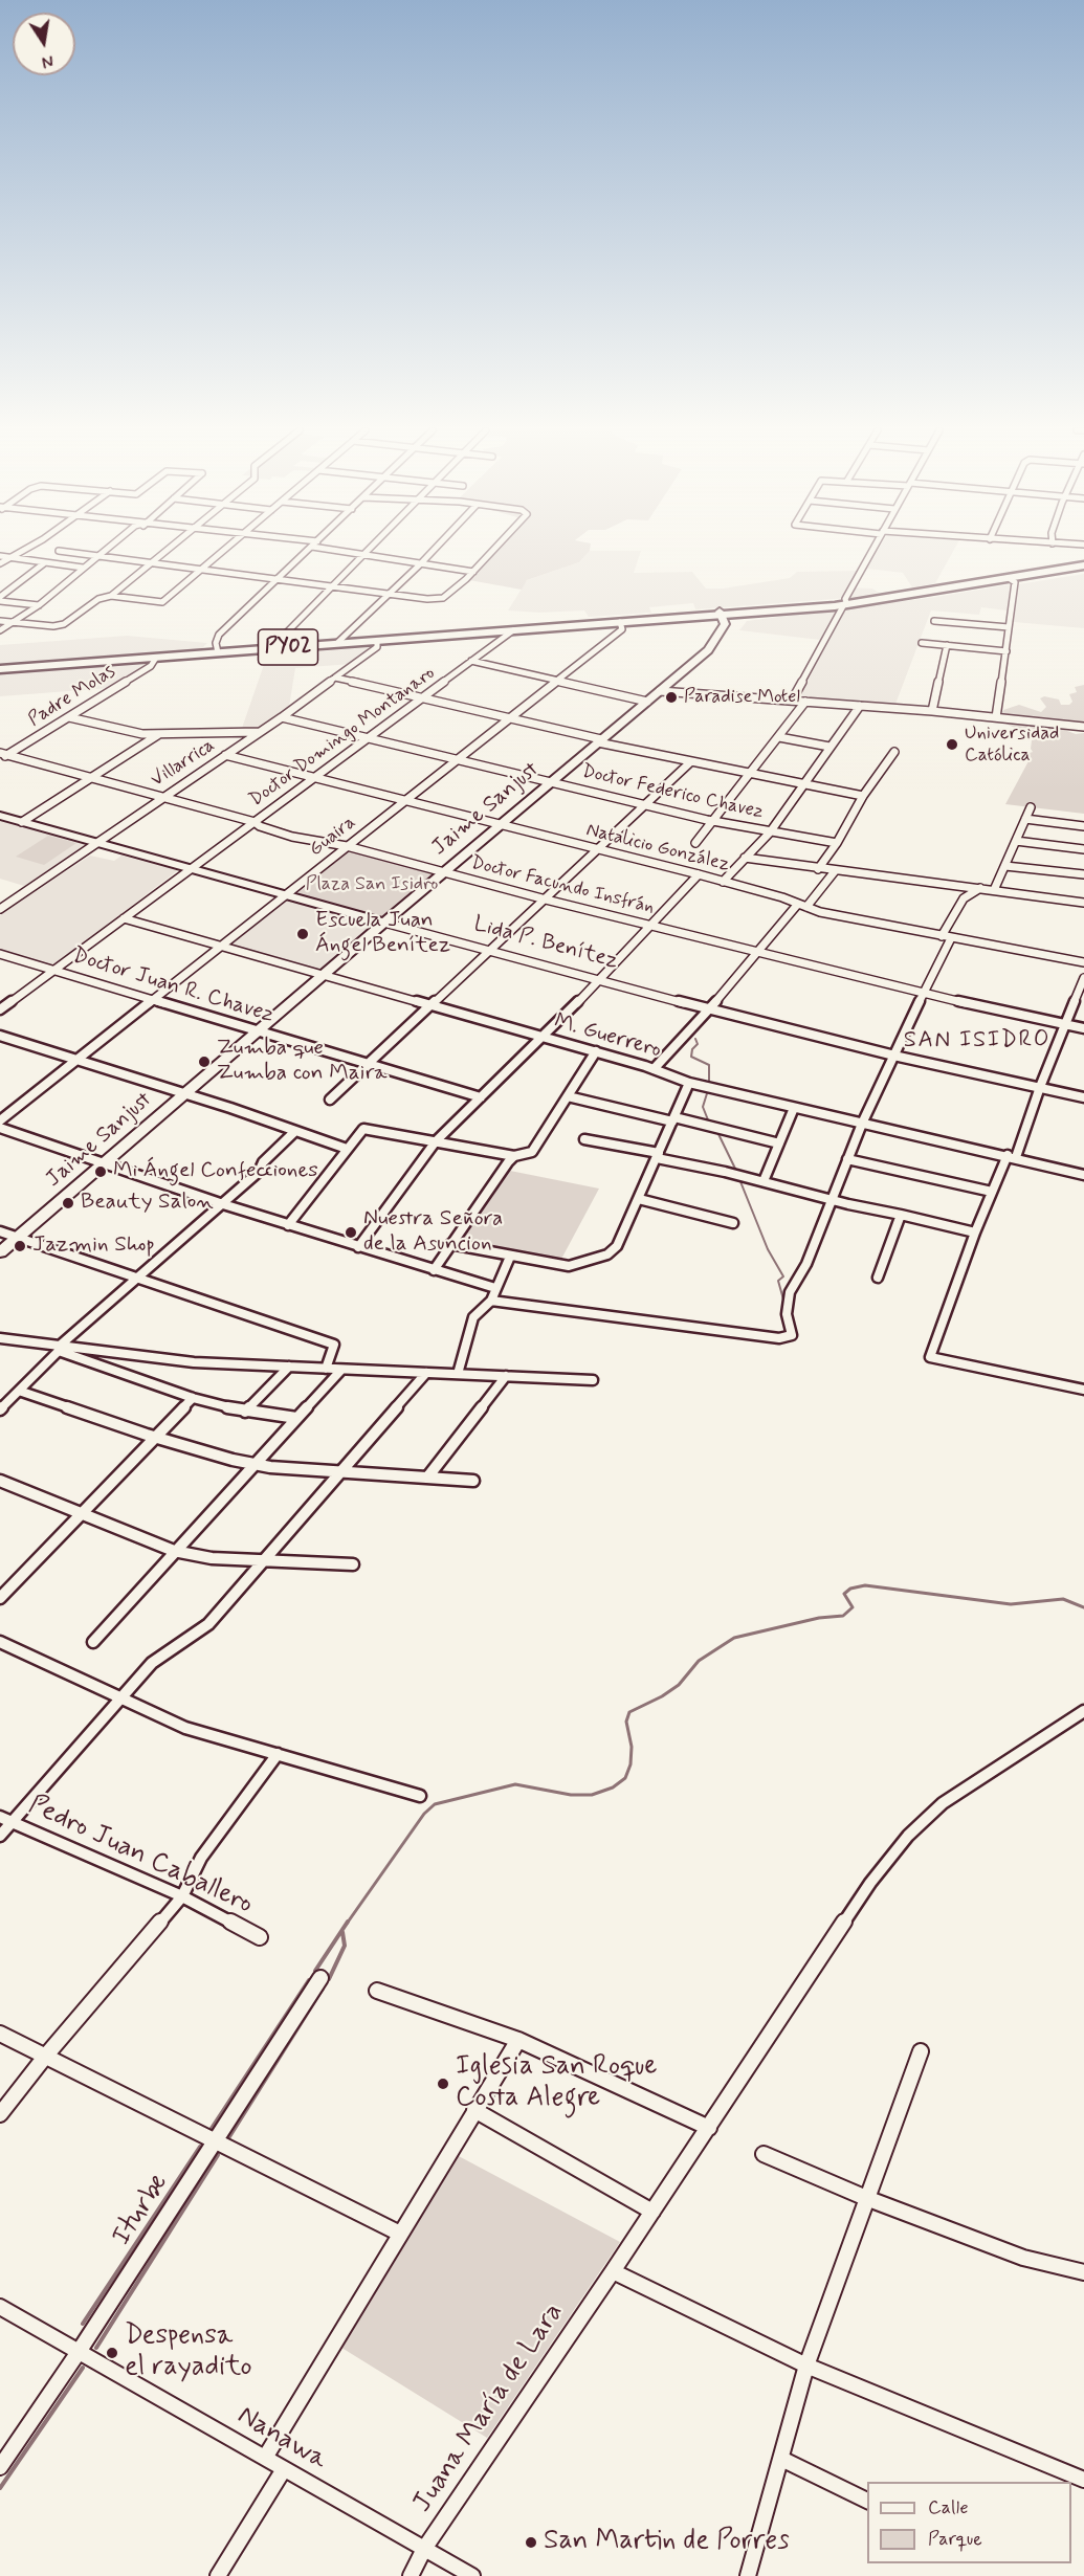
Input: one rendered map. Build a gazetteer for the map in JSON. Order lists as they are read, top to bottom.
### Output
{
  "streets": {
    "main road": ["PY02", "Jaime Sanjust", "Lida P. Benítez"],
    "street": [
      "Padre Molas",
      "Doctor Domingo Montanaro",
      "Villarrica",
      "Doctor Federico Chavez",
      "Guaira",
      "Natalicio González",
      "Doctor Facundo Insfrán",
      "Doctor Juan R. Chavez",
      "M. Guerrero",
      "Pedro Juan Caballero",
      "Iturbe",
      "Juana María de Lara",
      "Nanawa"
    ]
  },
  "crossings": [
    ["PY02", "Padre Molas"],
    ["PY02", "Doctor Domingo Montanaro"],
    ["PY02", "Villarrica"],
    ["PY02", "Jaime Sanjust"],
    ["PY02", "Guaira"],
    ["Padre Molas", "Doctor Facundo Insfrán"],
    ["Doctor Domingo Montanaro", "Doctor Federico Chavez"],
    ["Doctor Domingo Montanaro", "Natalicio González"],
    ["Doctor Domingo Montanaro", "Doctor Facundo Insfrán"],
    ["Doctor Domingo Montanaro", "Lida P. Benítez"],
    ["Doctor Domingo Montanaro", "Doctor Juan R. Chavez"],
    ["Doctor Domingo Montanaro", "M. Guerrero"],
    ["Villarrica", "Doctor Federico Chavez"],
    ["Villarrica", "Natalicio González"],
    ["Villarrica", "Doctor Facundo Insfrán"],
    ["Villarrica", "Lida P. Benítez"],
    ["Doctor Federico Chavez", "Jaime Sanjust"],
    ["Doctor Federico Chavez", "Guaira"],
    ["Jaime Sanjust", "Natalicio González"],
    ["Jaime Sanjust", "Doctor Facundo Insfrán"],
    ["Jaime Sanjust", "Lida P. Benítez"],
    ["Jaime Sanjust", "Doctor Juan R. Chavez"],
    ["Jaime Sanjust", "M. Guerrero"],
    ["Guaira", "Natalicio González"],
    ["Guaira", "Doctor Facundo Insfrán"],
    ["Guaira", "Lida P. Benítez"],
    ["Guaira", "Doctor Juan R. Chavez"],
    ["Guaira", "M. Guerrero"],
    ["Iturbe", "Nanawa"],
    ["Juana María de Lara", "Nanawa"]
  ],
  "districts": ["SAN ISIDRO"],
  "parks": ["Plaza San Isidro"],
  "places": [
    "Paradise Motel",
    "Universidad Católica",
    "Escuela Juan Ángel Benítez",
    "Zumba que Zumba con Maira",
    "Mi Ángel Confecciones",
    "Beauty Salon",
    "Nuestra Señora de la Asuncion",
    "Jazmin Shop",
    "Iglesia San Roque Costa Alegre",
    "Despensa el rayadito",
    "San Martin de Porres"
  ],
  "legend": ["Calle", "Parque"],
  "north": "bottom"
}
